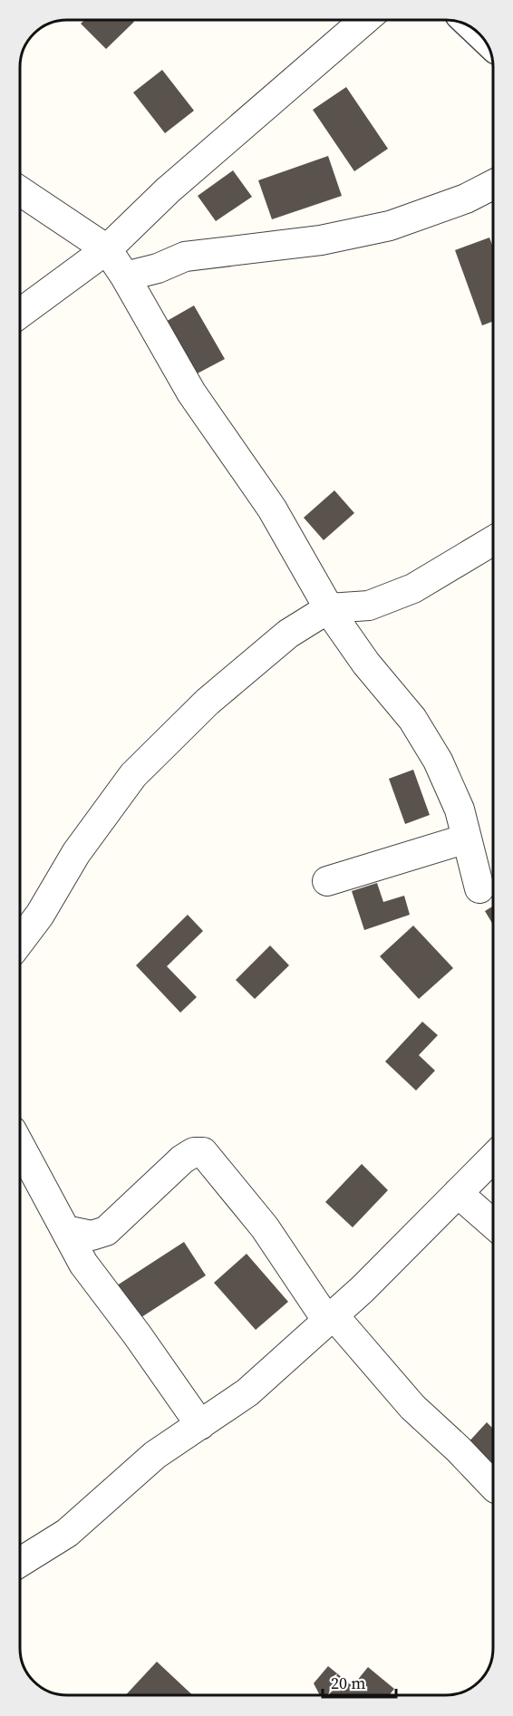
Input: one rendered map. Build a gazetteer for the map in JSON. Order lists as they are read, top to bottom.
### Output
{
  "scale_bar": "20 m"
}
